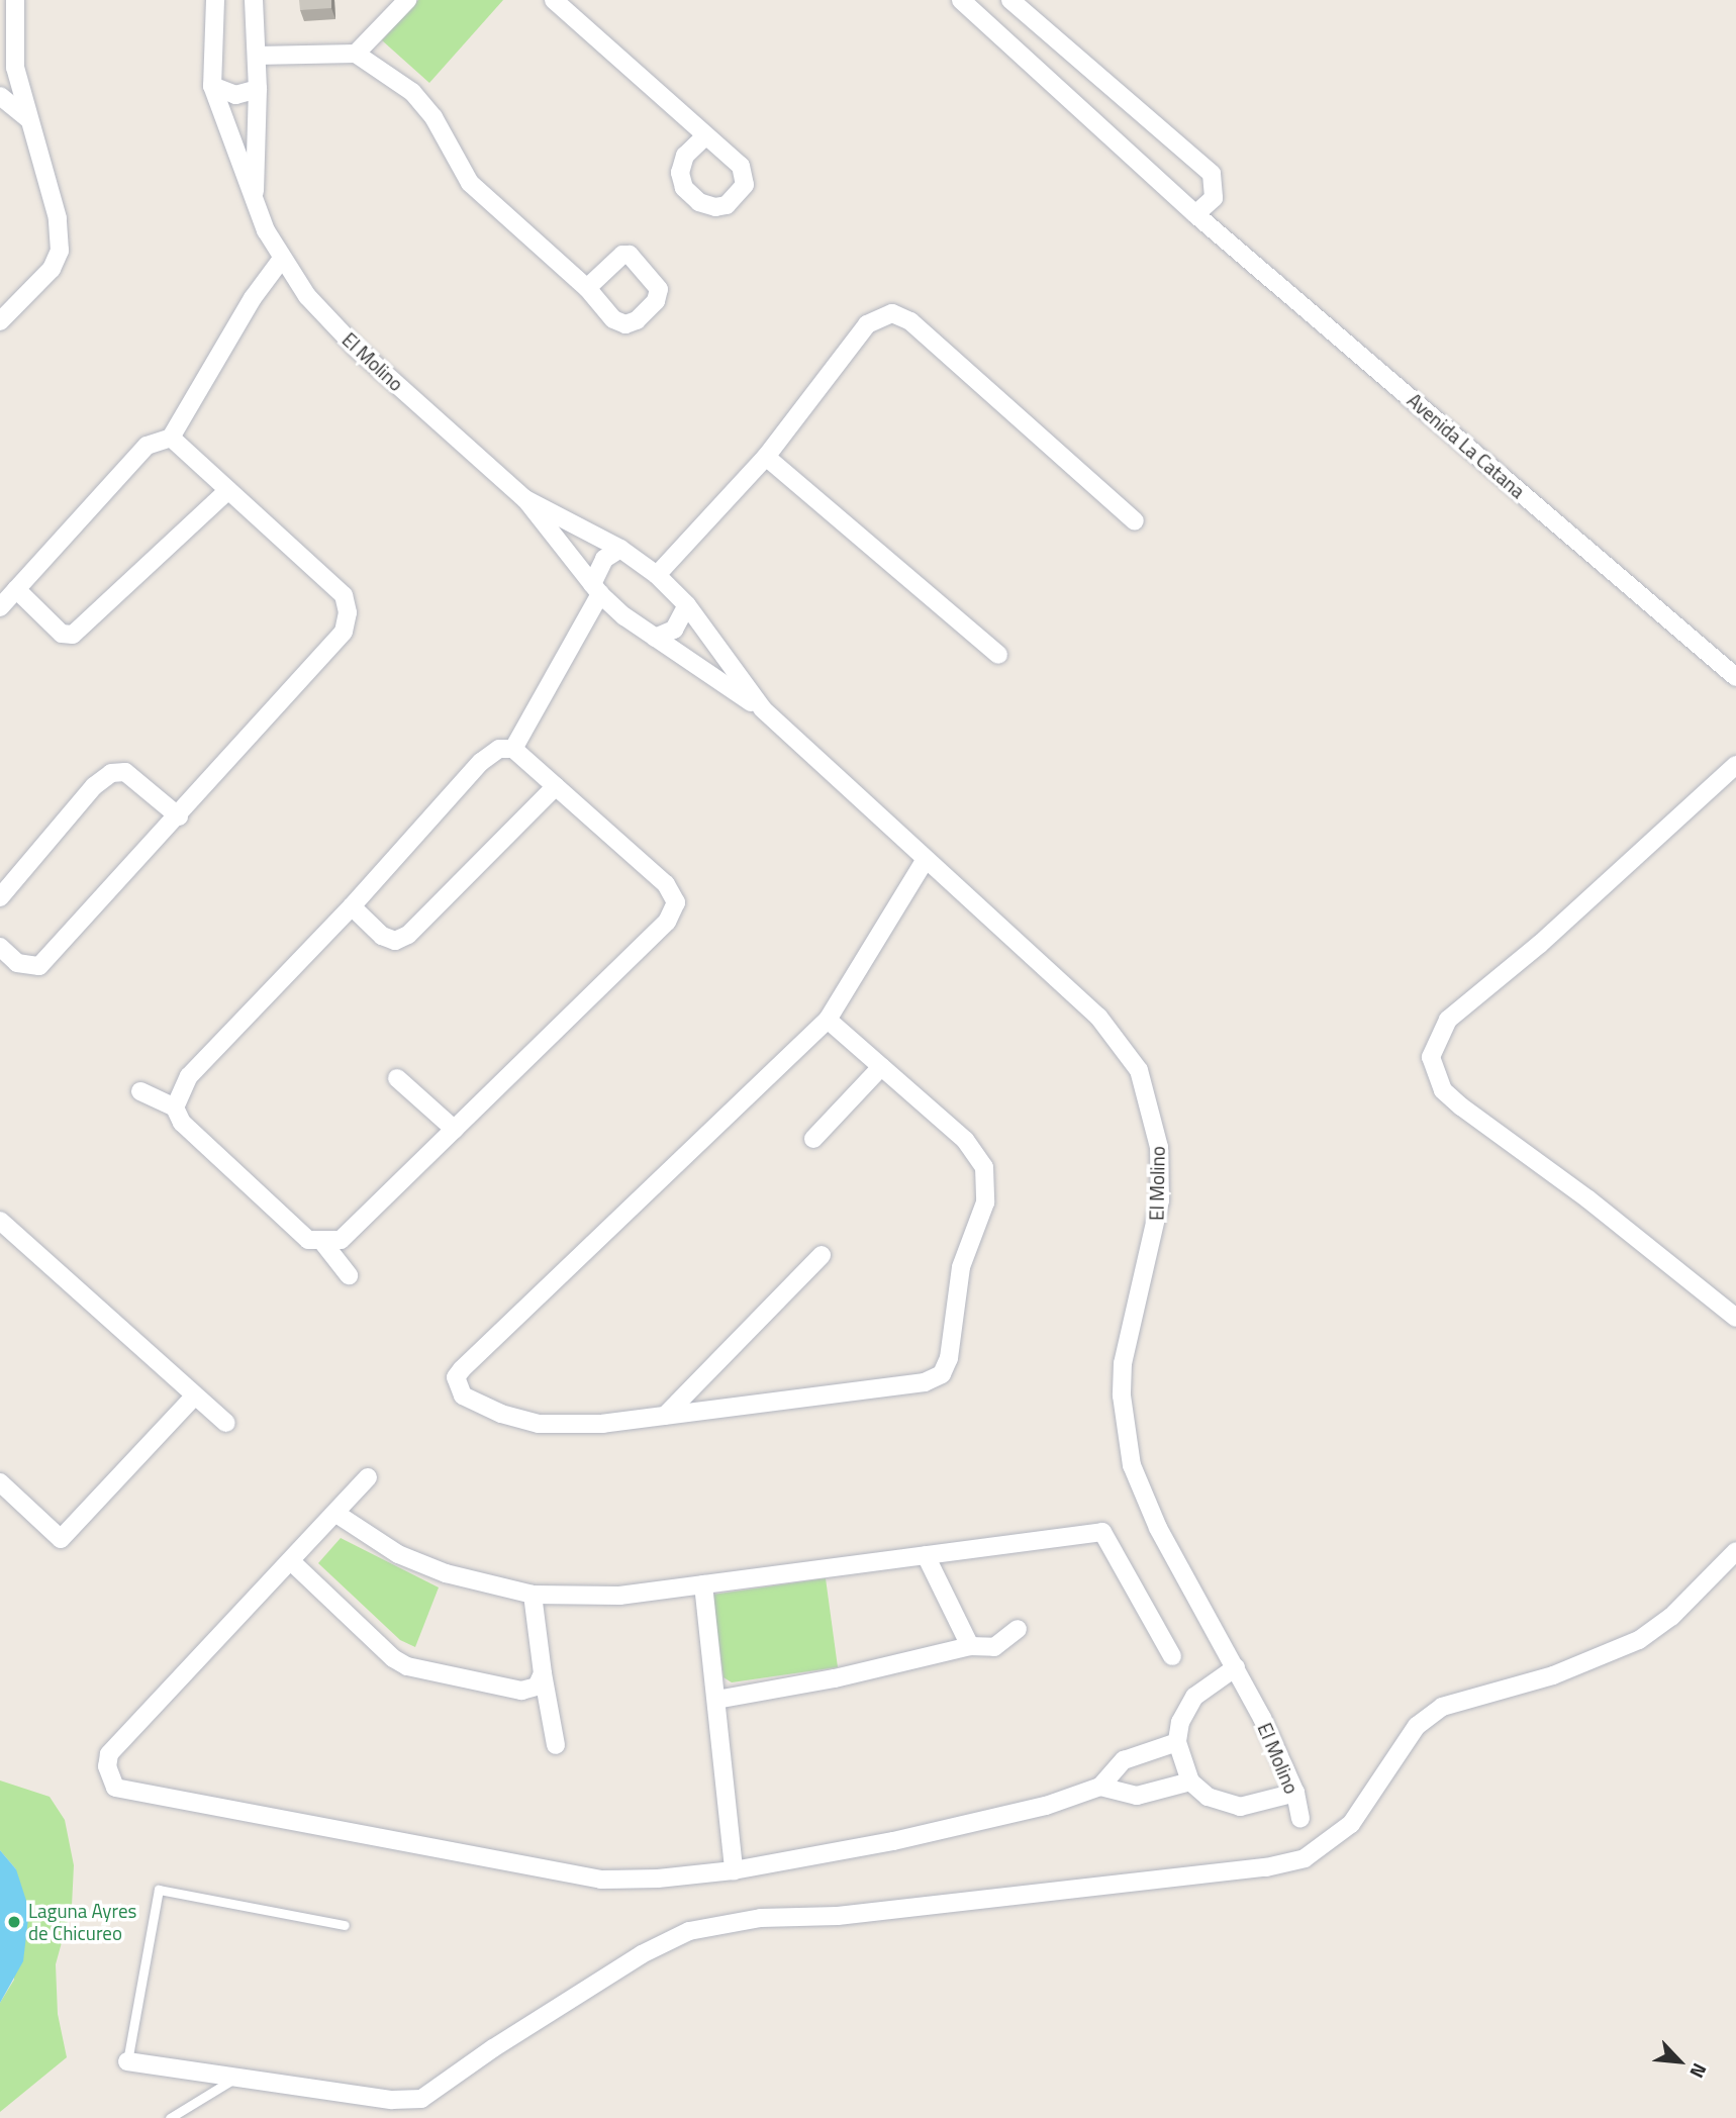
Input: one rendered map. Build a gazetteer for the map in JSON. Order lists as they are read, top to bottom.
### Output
{
  "streets": {
    "street": ["El Molino", "Avenida La Catana"]
  },
  "places": ["Laguna Ayres de Chicureo"],
  "north": "bottom right"
}
